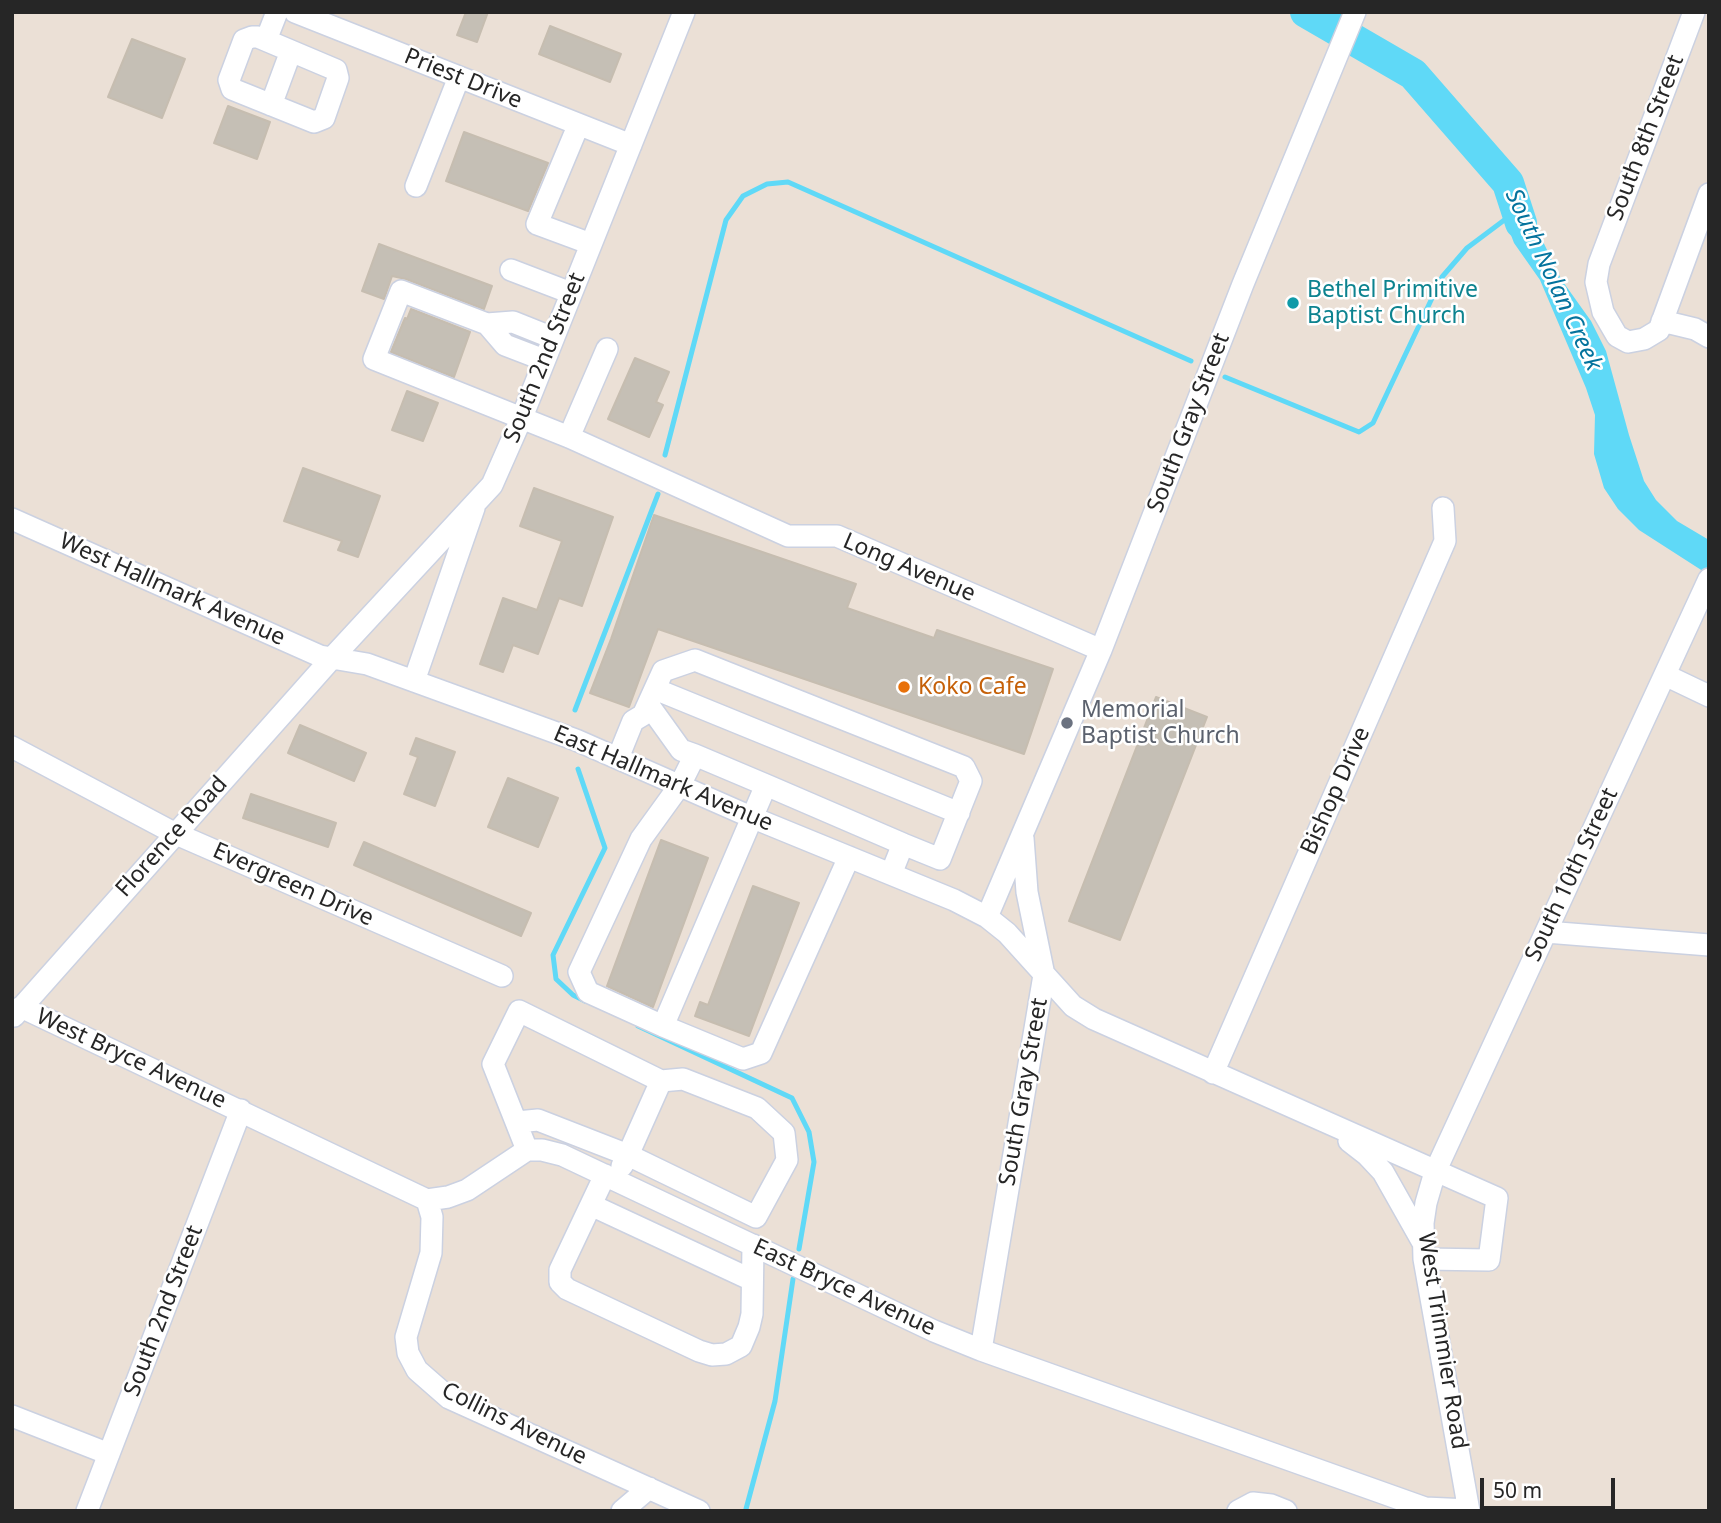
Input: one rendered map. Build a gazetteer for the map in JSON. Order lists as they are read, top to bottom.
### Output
{
  "streets": {
    "street": [
      "Priest Drive",
      "South 8th Street",
      "South 2nd Street",
      "South Gray Street",
      "Long Avenue",
      "West Hallmark Avenue",
      "East Hallmark Avenue",
      "Bishop Drive",
      "Florence Road",
      "South 10th Street",
      "Evergreen Drive",
      "West Bryce Avenue",
      "East Bryce Avenue",
      "West Trimmier Road",
      "Collins Avenue"
    ]
  },
  "crossings": [
    ["Priest Drive", "South 2nd Street"],
    ["South 2nd Street", "Long Avenue"],
    ["South 2nd Street", "West Hallmark Avenue"],
    ["South 2nd Street", "East Hallmark Avenue"],
    ["South 2nd Street", "Florence Road"],
    ["South 2nd Street", "West Bryce Avenue"],
    ["South Gray Street", "Long Avenue"],
    ["South Gray Street", "East Hallmark Avenue"],
    ["South Gray Street", "East Bryce Avenue"],
    ["West Hallmark Avenue", "East Hallmark Avenue"],
    ["West Hallmark Avenue", "Florence Road"],
    ["East Hallmark Avenue", "Bishop Drive"],
    ["East Hallmark Avenue", "Florence Road"],
    ["Florence Road", "Evergreen Drive"],
    ["Florence Road", "West Bryce Avenue"],
    ["South 10th Street", "West Trimmier Road"],
    ["East Bryce Avenue", "West Trimmier Road"]
  ],
  "water": ["South Nolan Creek"],
  "places": ["Bethel Primitive Baptist Church", "Koko Cafe", "Memorial Baptist Church"],
  "scale_bar": "50 m"
}
